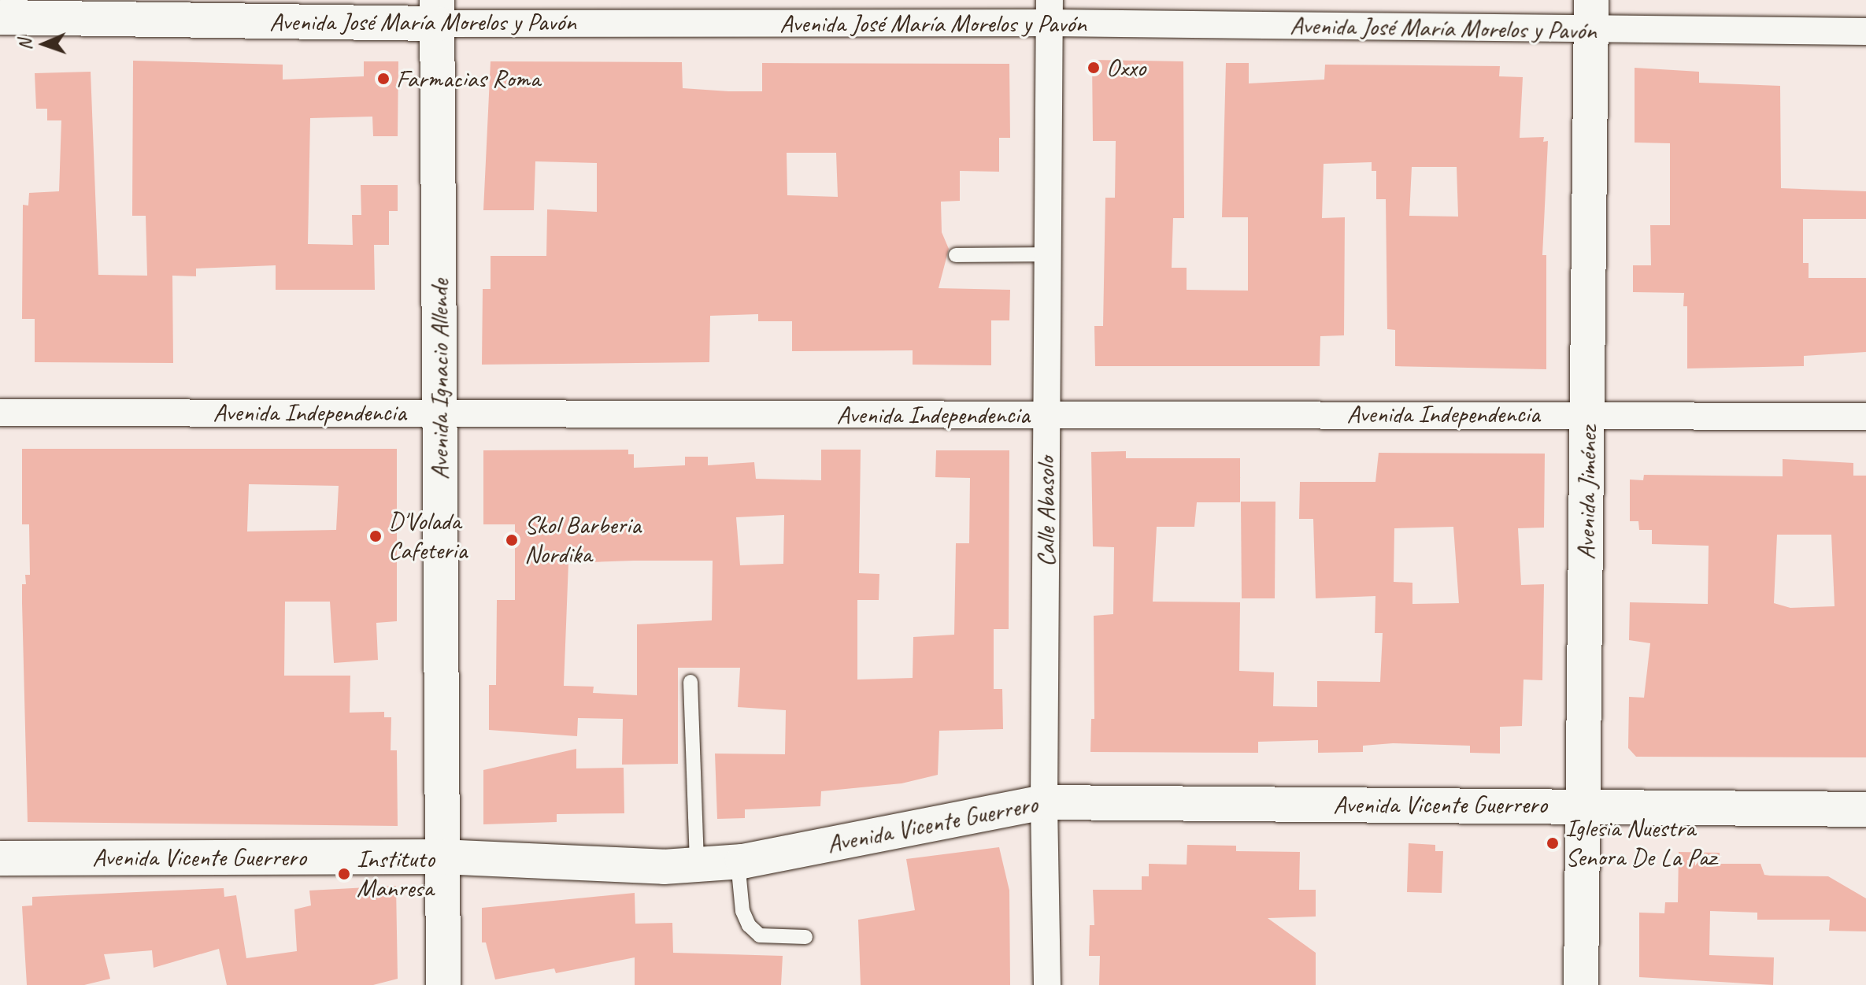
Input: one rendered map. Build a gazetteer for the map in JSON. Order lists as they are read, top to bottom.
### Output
{
  "streets": {
    "street": [
      "Avenida José María Morelos y Pavón",
      "Avenida Ignacio Allende",
      "Avenida Independencia",
      "Avenida Jiménez",
      "Calle Abasolo",
      "Avenida Vicente Guerrero"
    ]
  },
  "crossings": [
    ["Avenida José María Morelos y Pavón", "Avenida Ignacio Allende"],
    ["Avenida José María Morelos y Pavón", "Avenida Jiménez"],
    ["Avenida José María Morelos y Pavón", "Calle Abasolo"],
    ["Avenida Ignacio Allende", "Avenida Independencia"],
    ["Avenida Ignacio Allende", "Avenida Vicente Guerrero"],
    ["Avenida Independencia", "Avenida Jiménez"],
    ["Avenida Independencia", "Calle Abasolo"],
    ["Avenida Jiménez", "Avenida Vicente Guerrero"],
    ["Calle Abasolo", "Avenida Vicente Guerrero"]
  ],
  "places": [
    "Oxxo",
    "Farmacias Roma",
    "D'Volada Cafeteria",
    "Skol Barberia Nordika",
    "Iglesia Nuestra Senora De La Paz",
    "Instituto Manresa"
  ],
  "north": "left"
}
